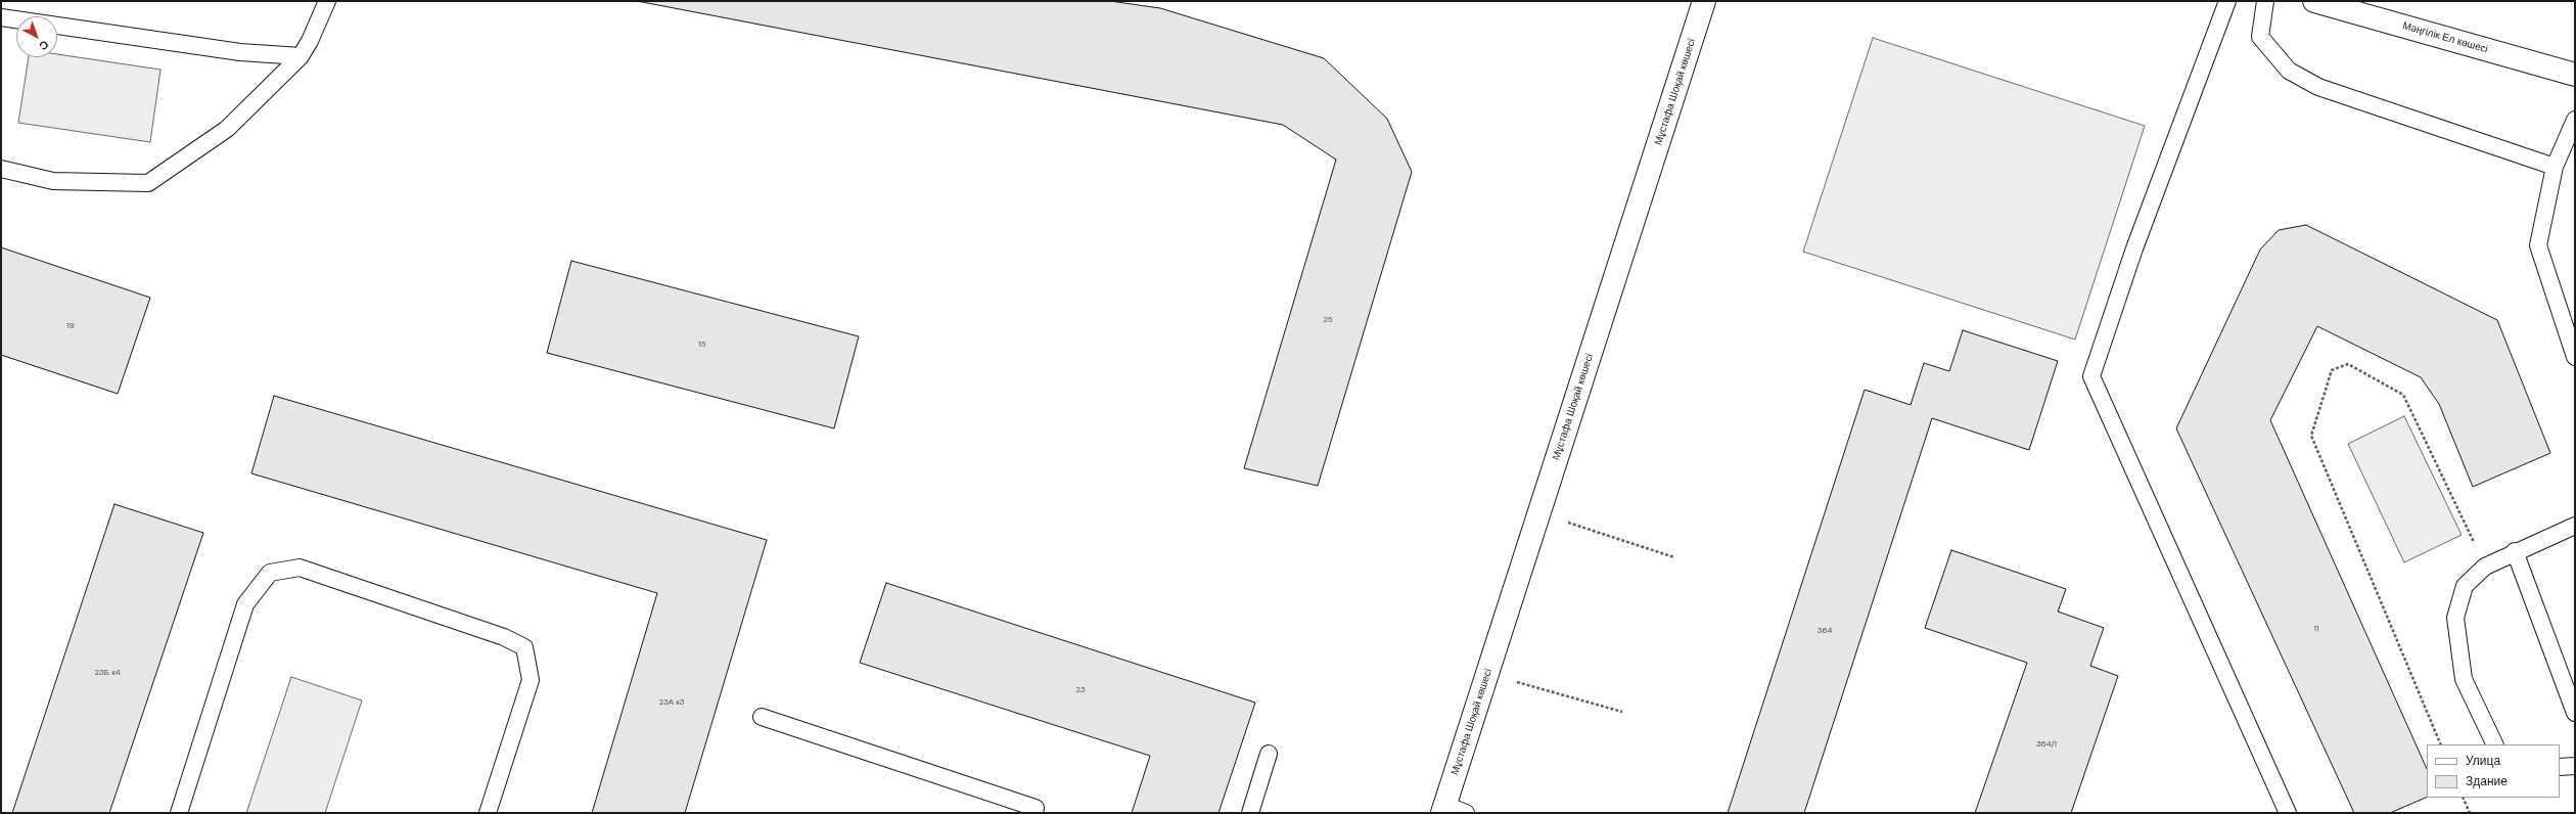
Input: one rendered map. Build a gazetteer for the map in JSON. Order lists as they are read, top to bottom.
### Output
{
  "streets": {
    "street": ["Мәңгілік Ел көшесі", "Мұстафа Шоқай көшесі"]
  },
  "house_numbers": [
    "25",
    "19",
    "15",
    "11",
    "364",
    "23Б к4",
    "23",
    "23А к3",
    "364/1"
  ],
  "legend": ["Улица", "Здание"],
  "north": "bottom right"
}
